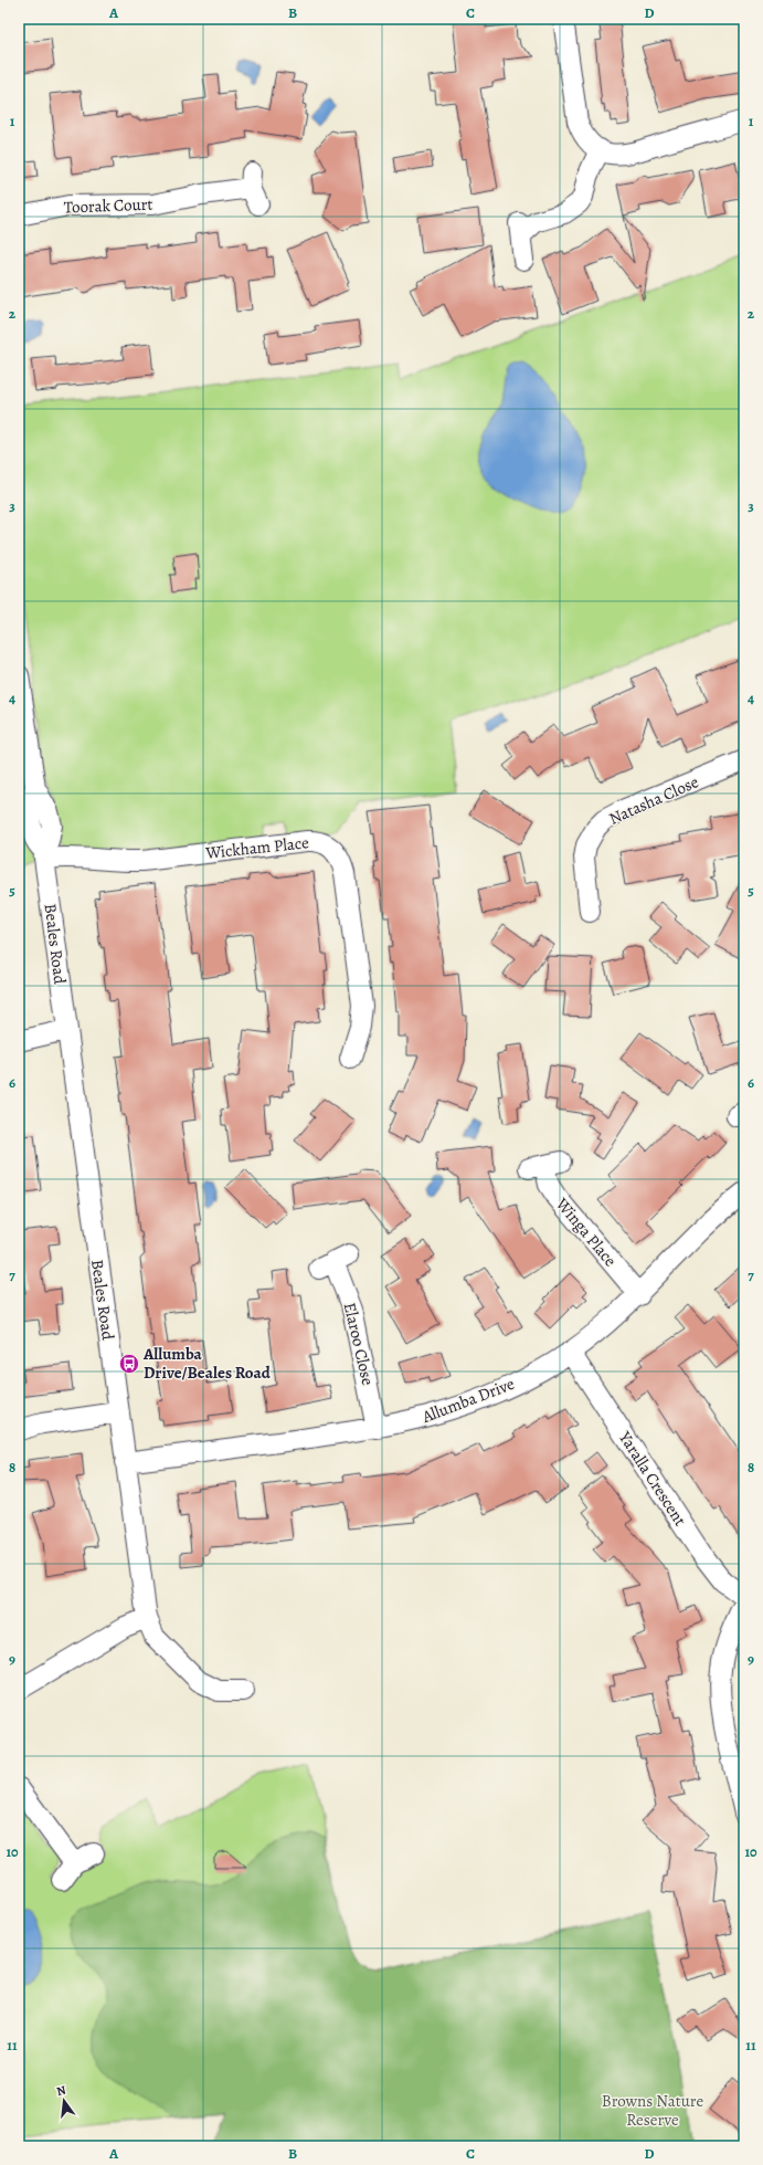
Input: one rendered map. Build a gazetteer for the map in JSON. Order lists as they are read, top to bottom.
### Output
{
  "streets": {
    "street": [
      "Toorak Court",
      "Natasha Close",
      "Wickham Place",
      "Beales Road",
      "Winga Place",
      "Elaroo Close",
      "Allumba Drive",
      "Yaralla Crescent"
    ]
  },
  "crossings": [
    ["Wickham Place", "Beales Road"],
    ["Beales Road", "Allumba Drive"],
    ["Winga Place", "Allumba Drive"],
    ["Elaroo Close", "Allumba Drive"],
    ["Allumba Drive", "Yaralla Crescent"]
  ],
  "parks": ["Browns Nature Reserve"],
  "places": {
    "bus stop": ["Allumba Drive/Beales Road"]
  },
  "north": "top",
  "grid": {
    "columns": [
      "A",
      "B",
      "C",
      "D"
    ],
    "rows": [
      "1",
      "2",
      "3",
      "4",
      "5",
      "6",
      "7",
      "8",
      "9",
      "10",
      "11"
    ]
  }
}
